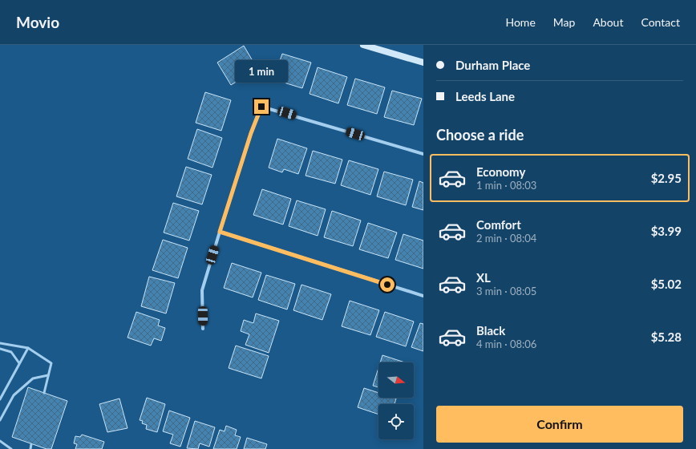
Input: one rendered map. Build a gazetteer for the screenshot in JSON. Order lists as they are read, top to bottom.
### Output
{
  "north": "right",
  "page": {
    "header": "Movio",
    "nav": [
      "Home",
      "Map",
      "About",
      "Contact"
    ],
    "banner": ["Durham Place", "Leeds Lane"],
    "bubble": "1 min",
    "heading": "Choose a ride",
    "list": [
      {
        "name": "Economy",
        "note": "1 min · 08:03",
        "value": "$2.95"
      },
      {
        "name": "Comfort",
        "note": "2 min · 08:04",
        "value": "$3.99"
      },
      {
        "name": "XL",
        "note": "3 min · 08:05",
        "value": "$5.02"
      },
      {
        "name": "Black",
        "note": "4 min · 08:06",
        "value": "$5.28"
      }
    ],
    "buttons": "Confirm"
  }
}
